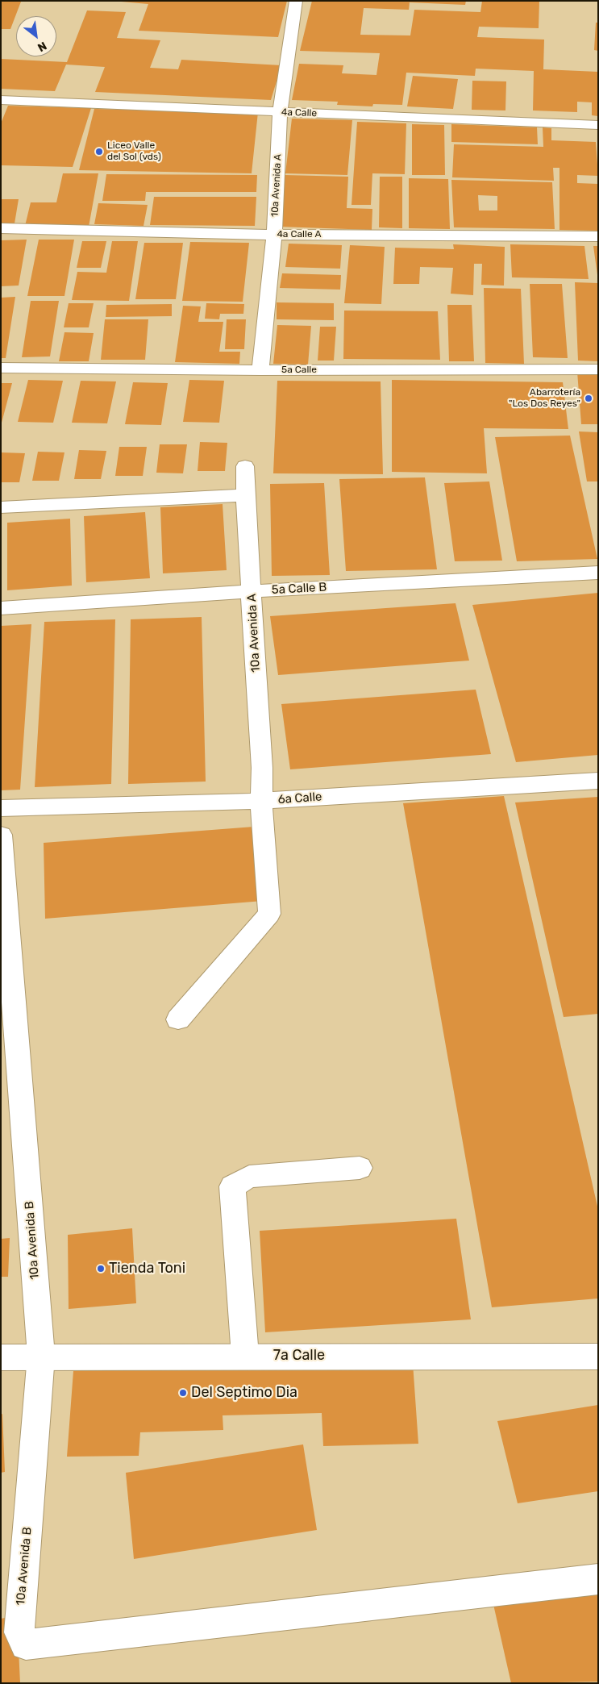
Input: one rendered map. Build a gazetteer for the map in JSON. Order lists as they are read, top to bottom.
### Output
{
  "streets": {
    "street": [
      "4a Calle",
      "10a Avenida A",
      "4a Calle A",
      "5a Calle",
      "5a Calle B",
      "6a Calle",
      "10a Avenida B",
      "7a Calle"
    ]
  },
  "crossings": [
    ["4a Calle", "10a Avenida A"],
    ["10a Avenida A", "4a Calle A"],
    ["10a Avenida A", "5a Calle"],
    ["10a Avenida A", "5a Calle B"],
    ["10a Avenida A", "6a Calle"],
    ["10a Avenida B", "7a Calle"]
  ],
  "places": [
    "Liceo Valle del Sol (vds)",
    "Abarrotería \"Los Dos Reyes\"",
    "Tienda Toni",
    "Del Septimo Dia"
  ],
  "north": "bottom right"
}
